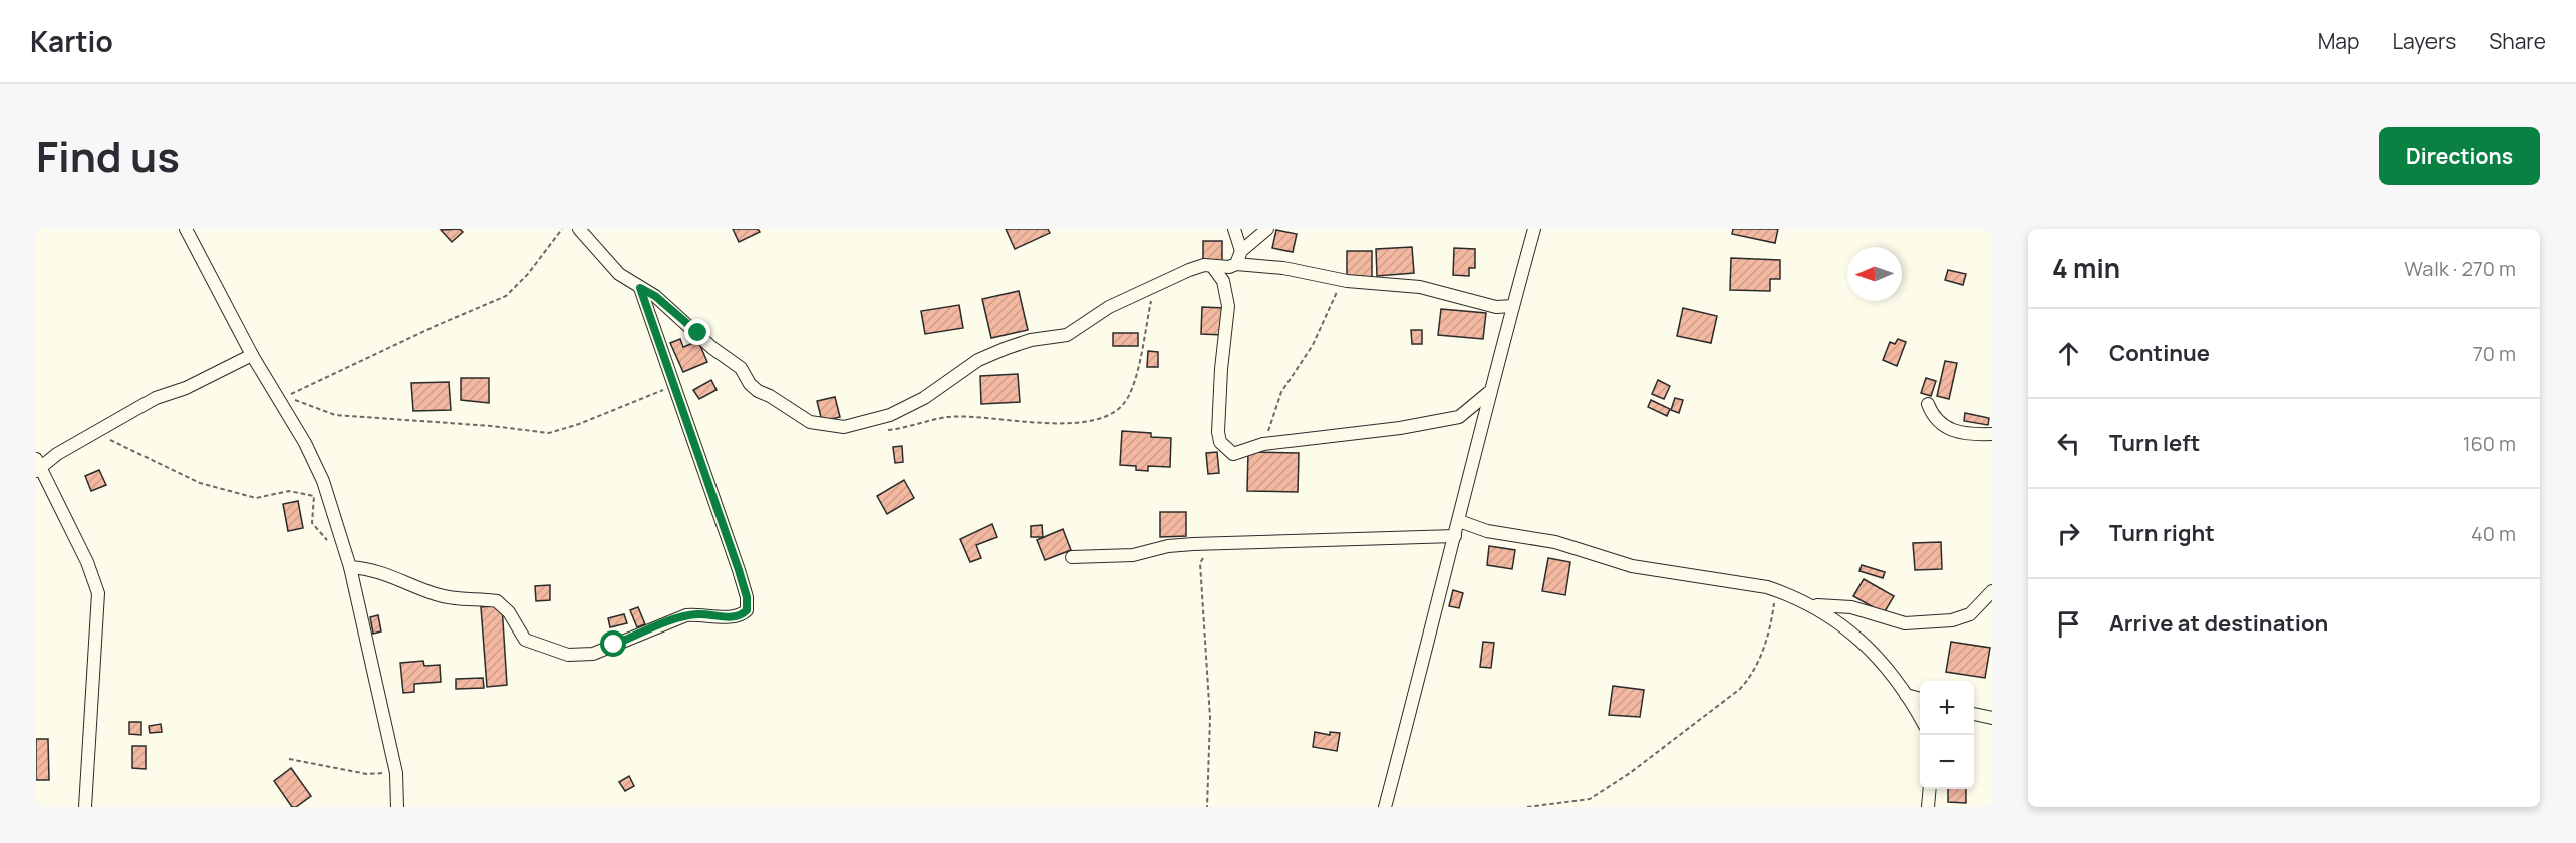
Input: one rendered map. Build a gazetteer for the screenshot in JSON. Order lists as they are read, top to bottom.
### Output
{
  "north": "left",
  "page": {
    "header": "Kartio",
    "nav": ["Map", "Layers", "Share"],
    "title": "Find us",
    "buttons": "Directions",
    "heading": ["4 min", "Walk · 270 m"],
    "list": [
      ["Continue", "70 m"],
      ["Turn left", "160 m"],
      ["Turn right", "40 m"],
      "Arrive at destination"
    ],
    "map_buttons": ["+", "−"]
  }
}
